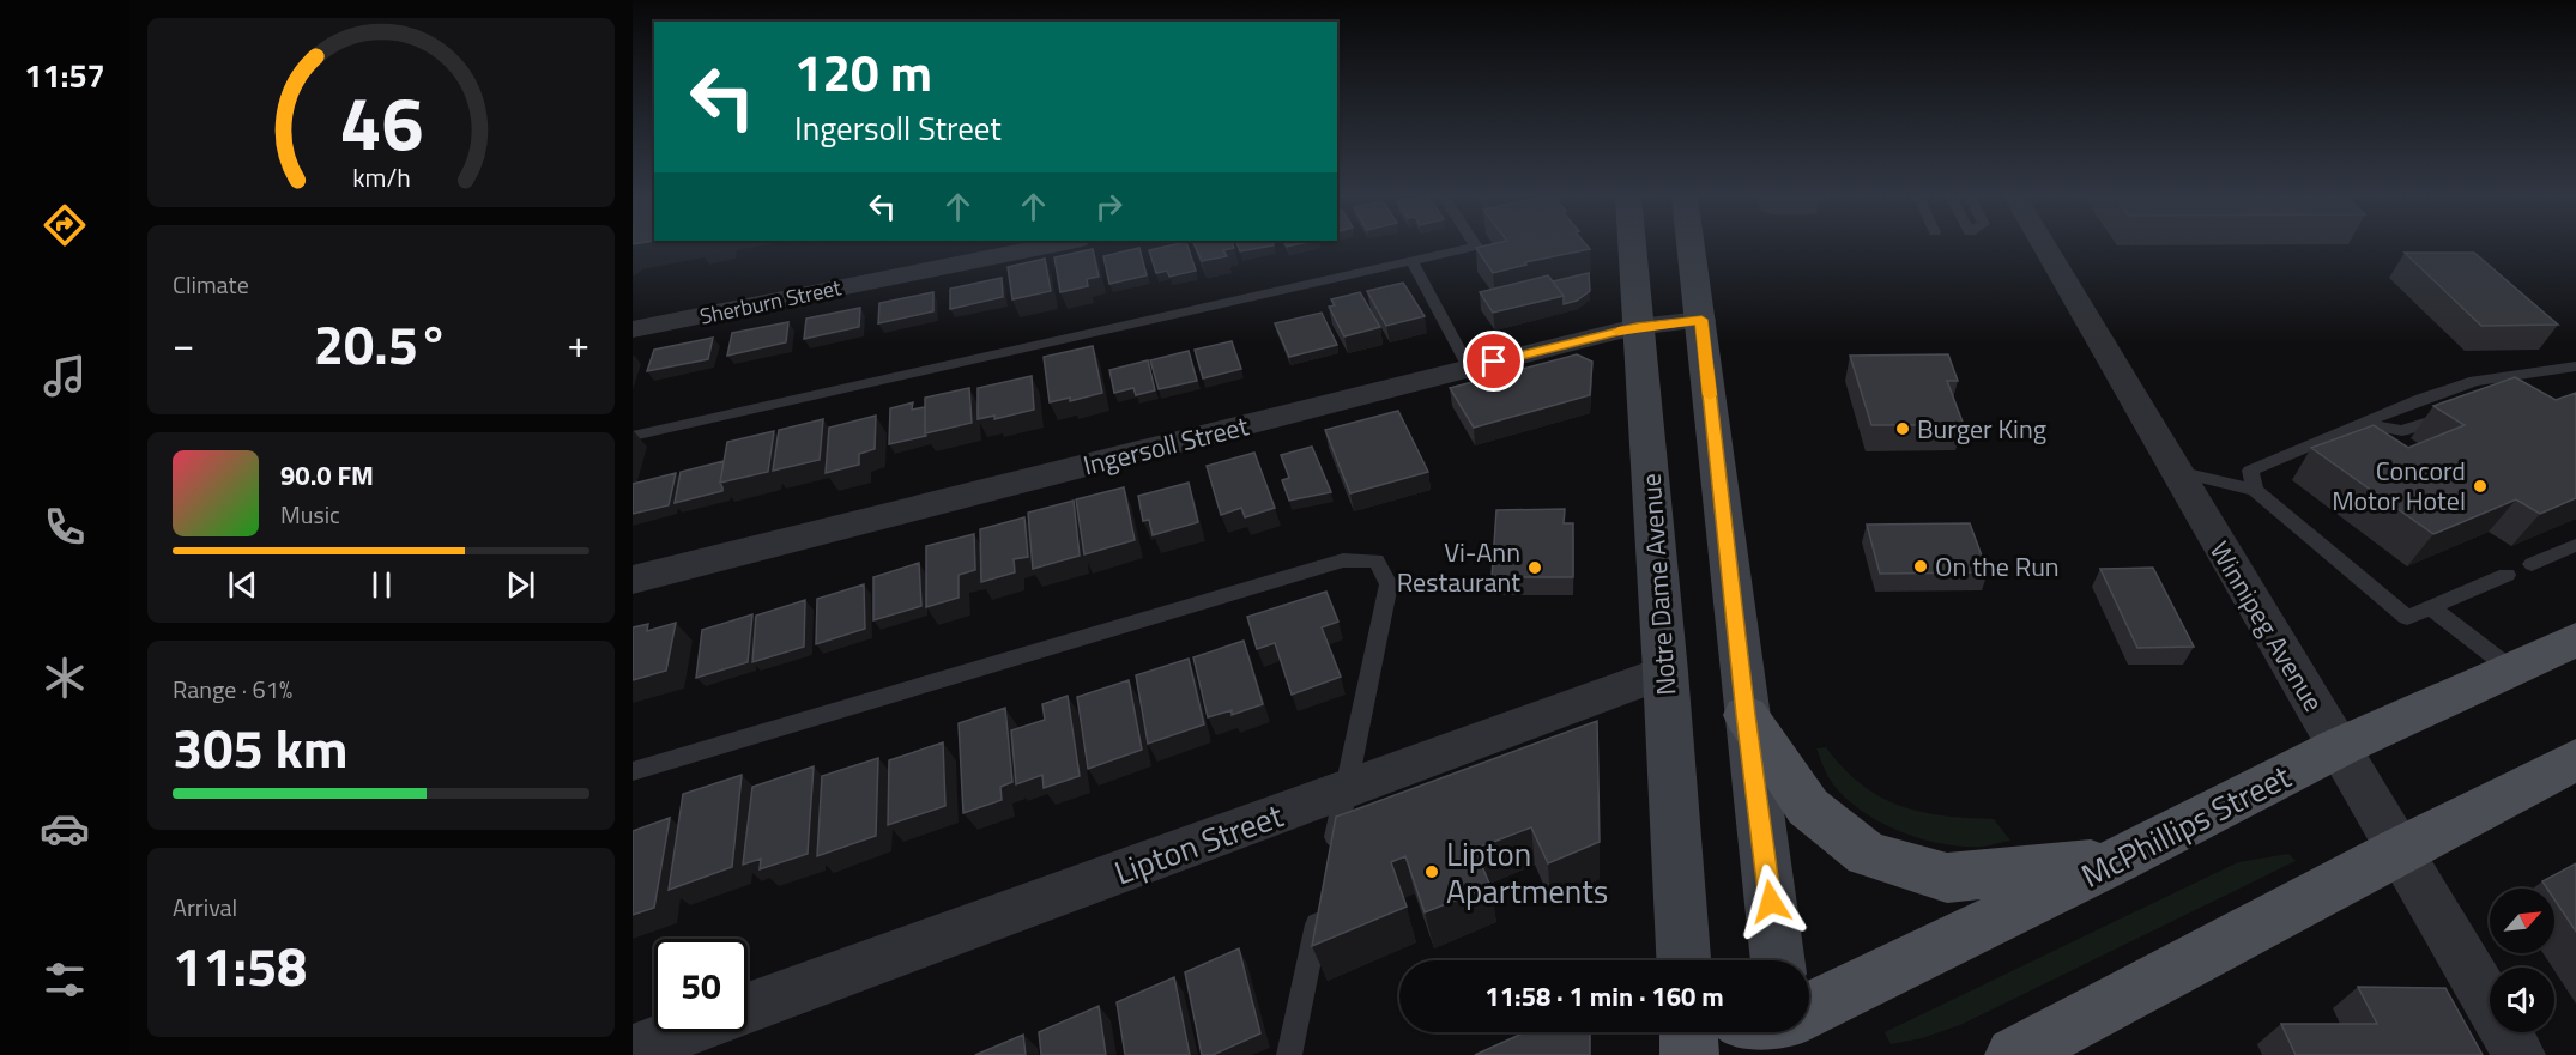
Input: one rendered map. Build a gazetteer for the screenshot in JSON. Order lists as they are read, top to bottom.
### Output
{
  "streets": {
    "main road": ["Notre Dame Avenue", "McPhillips Street"],
    "street": [
      "Sherburn Street",
      "Ingersoll Street",
      "Winnipeg Avenue",
      "Lipton Street"
    ]
  },
  "crossings": [
    ["Ingersoll Street", "Notre Dame Avenue"],
    ["Notre Dame Avenue", "Lipton Street"],
    ["Winnipeg Avenue", "McPhillips Street"]
  ],
  "places": [
    "Burger King",
    "Concord Motor Hotel",
    "On the Run",
    "Vi-Ann Restaurant",
    "Lipton Apartments"
  ],
  "north": "top right",
  "page": {
    "tabs": "11:57",
    "turn": ["120 m", "Ingersoll Street"],
    "tile": [
      "Climate",
      ["Range · 61%", "305 km"],
      ["Arrival", "11:58"]
    ],
    "heat": ["−", "20.5°", "+"],
    "song": ["90.0 FM", "Music"],
    "limit": "50",
    "trip": "11:58 · 1 min · 160 m",
    "gauge": ["46", "km/h"]
  }
}
